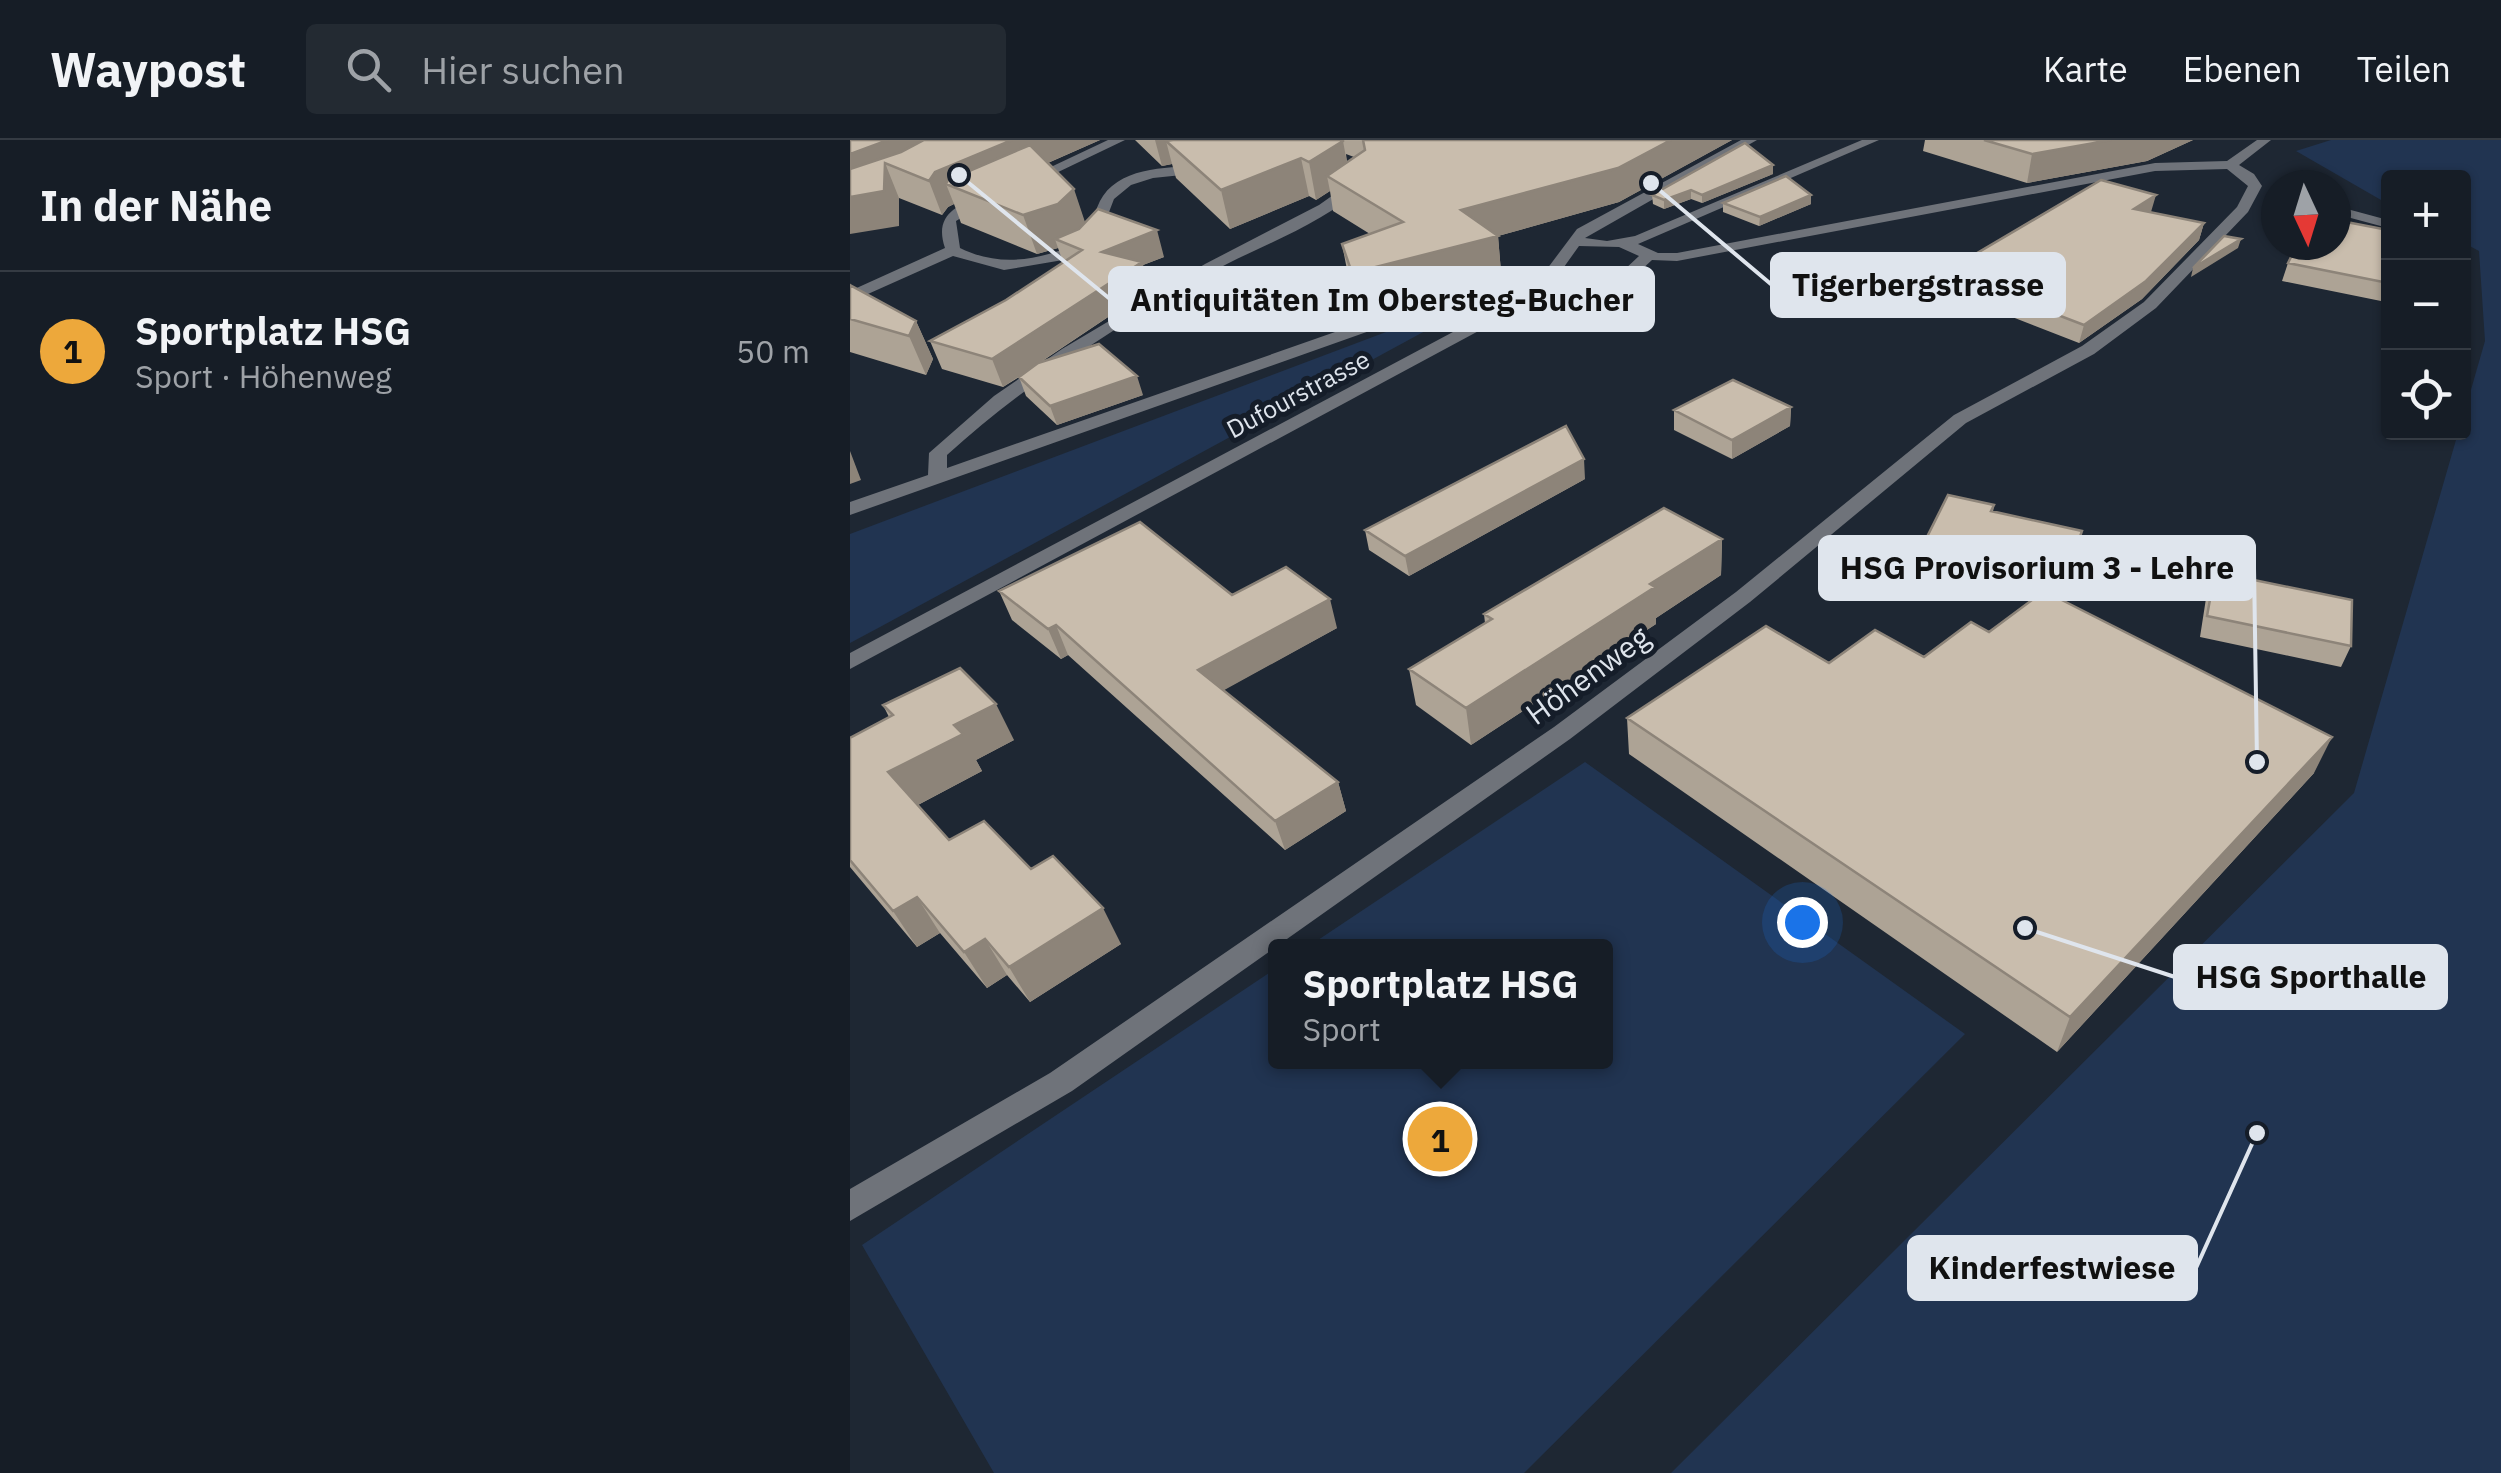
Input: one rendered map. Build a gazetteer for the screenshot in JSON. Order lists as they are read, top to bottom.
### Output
{
  "streets": {
    "street": ["Dufourstrasse", "Höhenweg"]
  },
  "places": [
    "Antiquitäten Im Obersteg-Bucher",
    "Tigerbergstrasse",
    "HSG Provisorium 3 - Lehre",
    "HSG Sporthalle",
    "Kinderfestwiese"
  ],
  "north": "bottom",
  "page": {
    "header": "Waypost",
    "search": "Hier suchen",
    "nav": ["Karte", "Ebenen", "Teilen"],
    "heading": "In der Nähe",
    "map_buttons": ["+", "−"],
    "list": [
      {
        "mark": "1",
        "name": "Sportplatz HSG",
        "note": "Sport · Höhenweg",
        "value": "50 m"
      }
    ],
    "popup": ["Sportplatz HSG", "Sport"],
    "pins": "1"
  }
}
